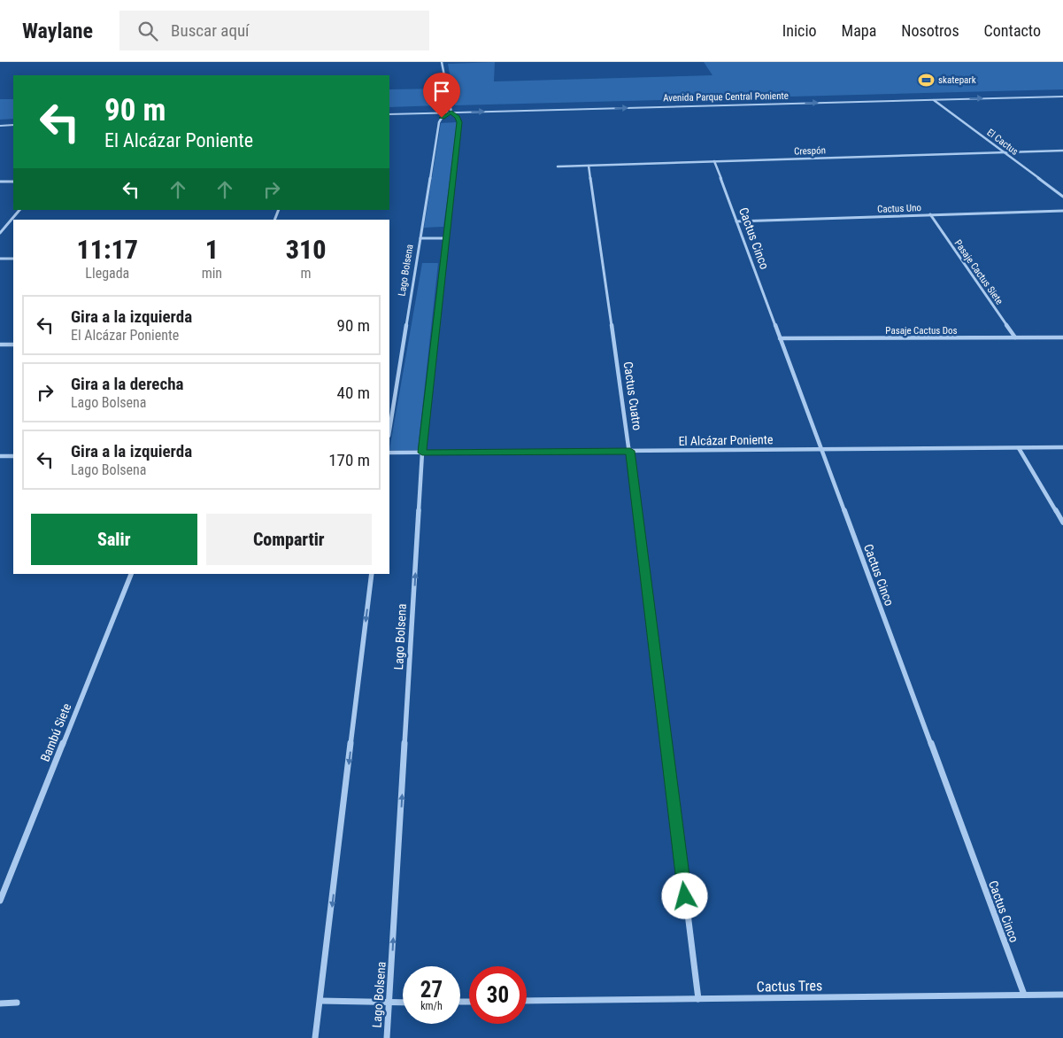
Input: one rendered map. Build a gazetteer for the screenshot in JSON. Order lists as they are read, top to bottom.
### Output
{
  "streets": {
    "street": [
      "Avenida Parque Central Poniente",
      "El Cactus",
      "Crespón",
      "Cactus Uno",
      "Cactus Cinco",
      "Lago Bolsena",
      "Pasaje Cactus Siete",
      "Pasaje Cactus Dos",
      "Cactus Cuatro",
      "El Alcázar Poniente",
      "Bambú Siete",
      "Cactus Tres"
    ]
  },
  "crossings": [
    ["Avenida Parque Central Poniente", "El Cactus"],
    ["Avenida Parque Central Poniente", "Lago Bolsena"],
    ["El Cactus", "Crespón"],
    ["Crespón", "Cactus Cinco"],
    ["Crespón", "Cactus Cuatro"],
    ["Cactus Uno", "Cactus Cinco"],
    ["Cactus Uno", "Pasaje Cactus Siete"],
    ["Cactus Cinco", "Pasaje Cactus Dos"],
    ["Cactus Cinco", "El Alcázar Poniente"],
    ["Cactus Cinco", "Cactus Tres"],
    ["Lago Bolsena", "El Alcázar Poniente"],
    ["Pasaje Cactus Siete", "Pasaje Cactus Dos"],
    ["Cactus Cuatro", "El Alcázar Poniente"],
    ["Cactus Cuatro", "Cactus Tres"]
  ],
  "one_way": ["Avenida Parque Central Poniente", "Lago Bolsena"],
  "places": {
    "sports": ["skatepark"]
  },
  "page": {
    "header": "Waylane",
    "search": "Buscar aquí",
    "nav": [
      "Inicio",
      "Mapa",
      "Nosotros",
      "Contacto"
    ],
    "turn": ["90 m", "El Alcázar Poniente"],
    "eta": [
      "11:17",
      "Llegada",
      "1",
      "min",
      "310",
      "m"
    ],
    "list": [
      {
        "name": "Gira a la izquierda",
        "note": "El Alcázar Poniente",
        "value": "90 m"
      },
      {
        "name": "Gira a la derecha",
        "note": "Lago Bolsena",
        "value": "40 m"
      },
      {
        "name": "Gira a la izquierda",
        "note": "Lago Bolsena",
        "value": "170 m"
      }
    ],
    "buttons": ["Salir", "Compartir"],
    "speed": "27 km/h",
    "limit": "30"
  }
}
